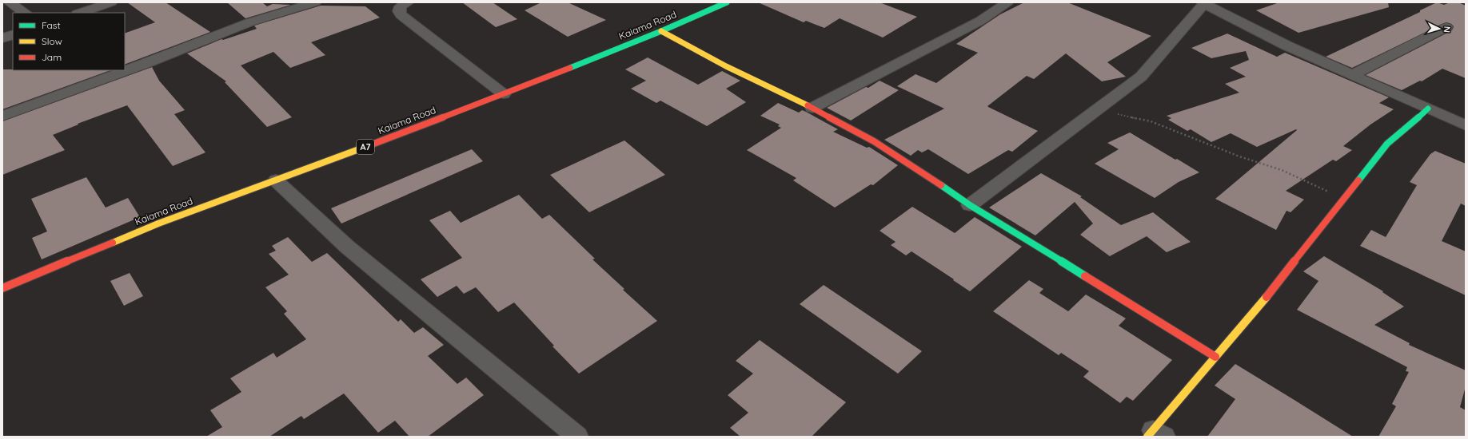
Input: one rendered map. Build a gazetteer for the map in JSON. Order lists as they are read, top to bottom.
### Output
{
  "streets": {
    "main road": ["Kaiama Road", "A7"]
  },
  "legend": ["Fast", "Slow", "Jam"],
  "north": "right"
}
